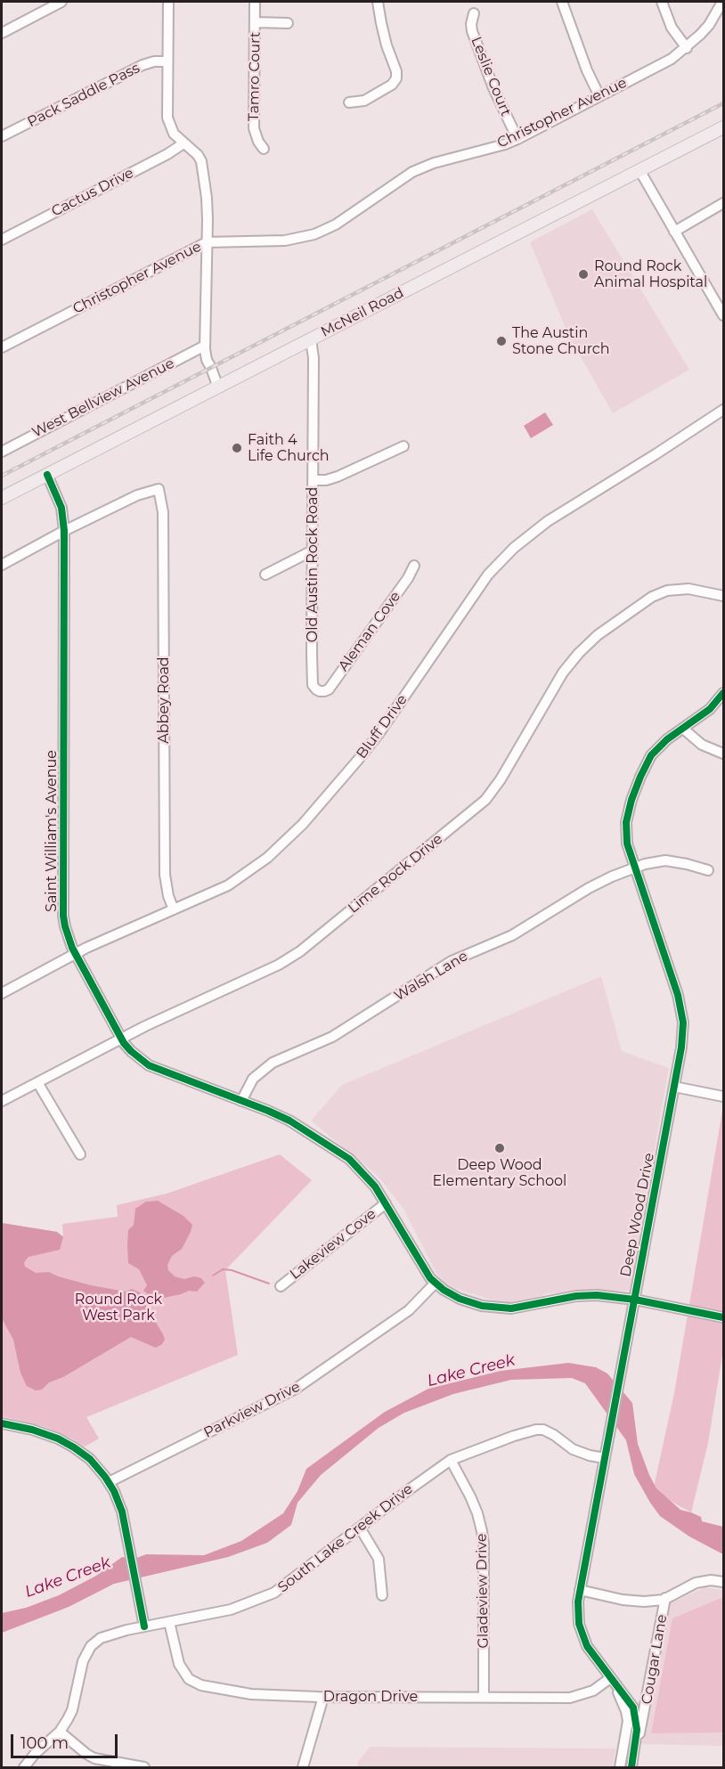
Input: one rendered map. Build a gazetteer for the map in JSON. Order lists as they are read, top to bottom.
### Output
{
  "streets": {
    "main road": ["McNeil Road"],
    "street": [
      "Tamro Court",
      "Leslie Court",
      "Pack Saddle Pass",
      "Christopher Avenue",
      "Cactus Drive",
      "West Bellview Avenue",
      "Old Austin Rock Road",
      "Aleman Cove",
      "Abbey Road",
      "Bluff Drive",
      "Saint William's Avenue",
      "Lime Rock Drive",
      "Walsh Lane",
      "Deep Wood Drive",
      "Lakeview Cove",
      "Parkview Drive",
      "South Lake Creek Drive",
      "Gladeview Drive",
      "Cougar Lane",
      "Dragon Drive"
    ]
  },
  "crossings": [
    ["Leslie Court", "Christopher Avenue"],
    ["McNeil Road", "Old Austin Rock Road"],
    ["McNeil Road", "Saint William's Avenue"],
    ["Old Austin Rock Road", "Aleman Cove"],
    ["Abbey Road", "Bluff Drive"],
    ["Abbey Road", "Saint William's Avenue"],
    ["Bluff Drive", "Saint William's Avenue"],
    ["Saint William's Avenue", "Lime Rock Drive"],
    ["Saint William's Avenue", "Walsh Lane"],
    ["Saint William's Avenue", "Deep Wood Drive"],
    ["Saint William's Avenue", "Lakeview Cove"],
    ["Saint William's Avenue", "Parkview Drive"],
    ["Walsh Lane", "Deep Wood Drive"],
    ["Deep Wood Drive", "South Lake Creek Drive"],
    ["Deep Wood Drive", "Cougar Lane"],
    ["Deep Wood Drive", "Dragon Drive"],
    ["South Lake Creek Drive", "Gladeview Drive"],
    ["South Lake Creek Drive", "Dragon Drive"],
    ["Gladeview Drive", "Dragon Drive"]
  ],
  "water": ["Lake Creek"],
  "parks": ["Round Rock West Park"],
  "places": [
    "Round Rock Animal Hospital",
    "The Austin Stone Church",
    "Faith 4 Life Church",
    "Deep Wood Elementary School"
  ],
  "scale_bar": "100 m"
}
